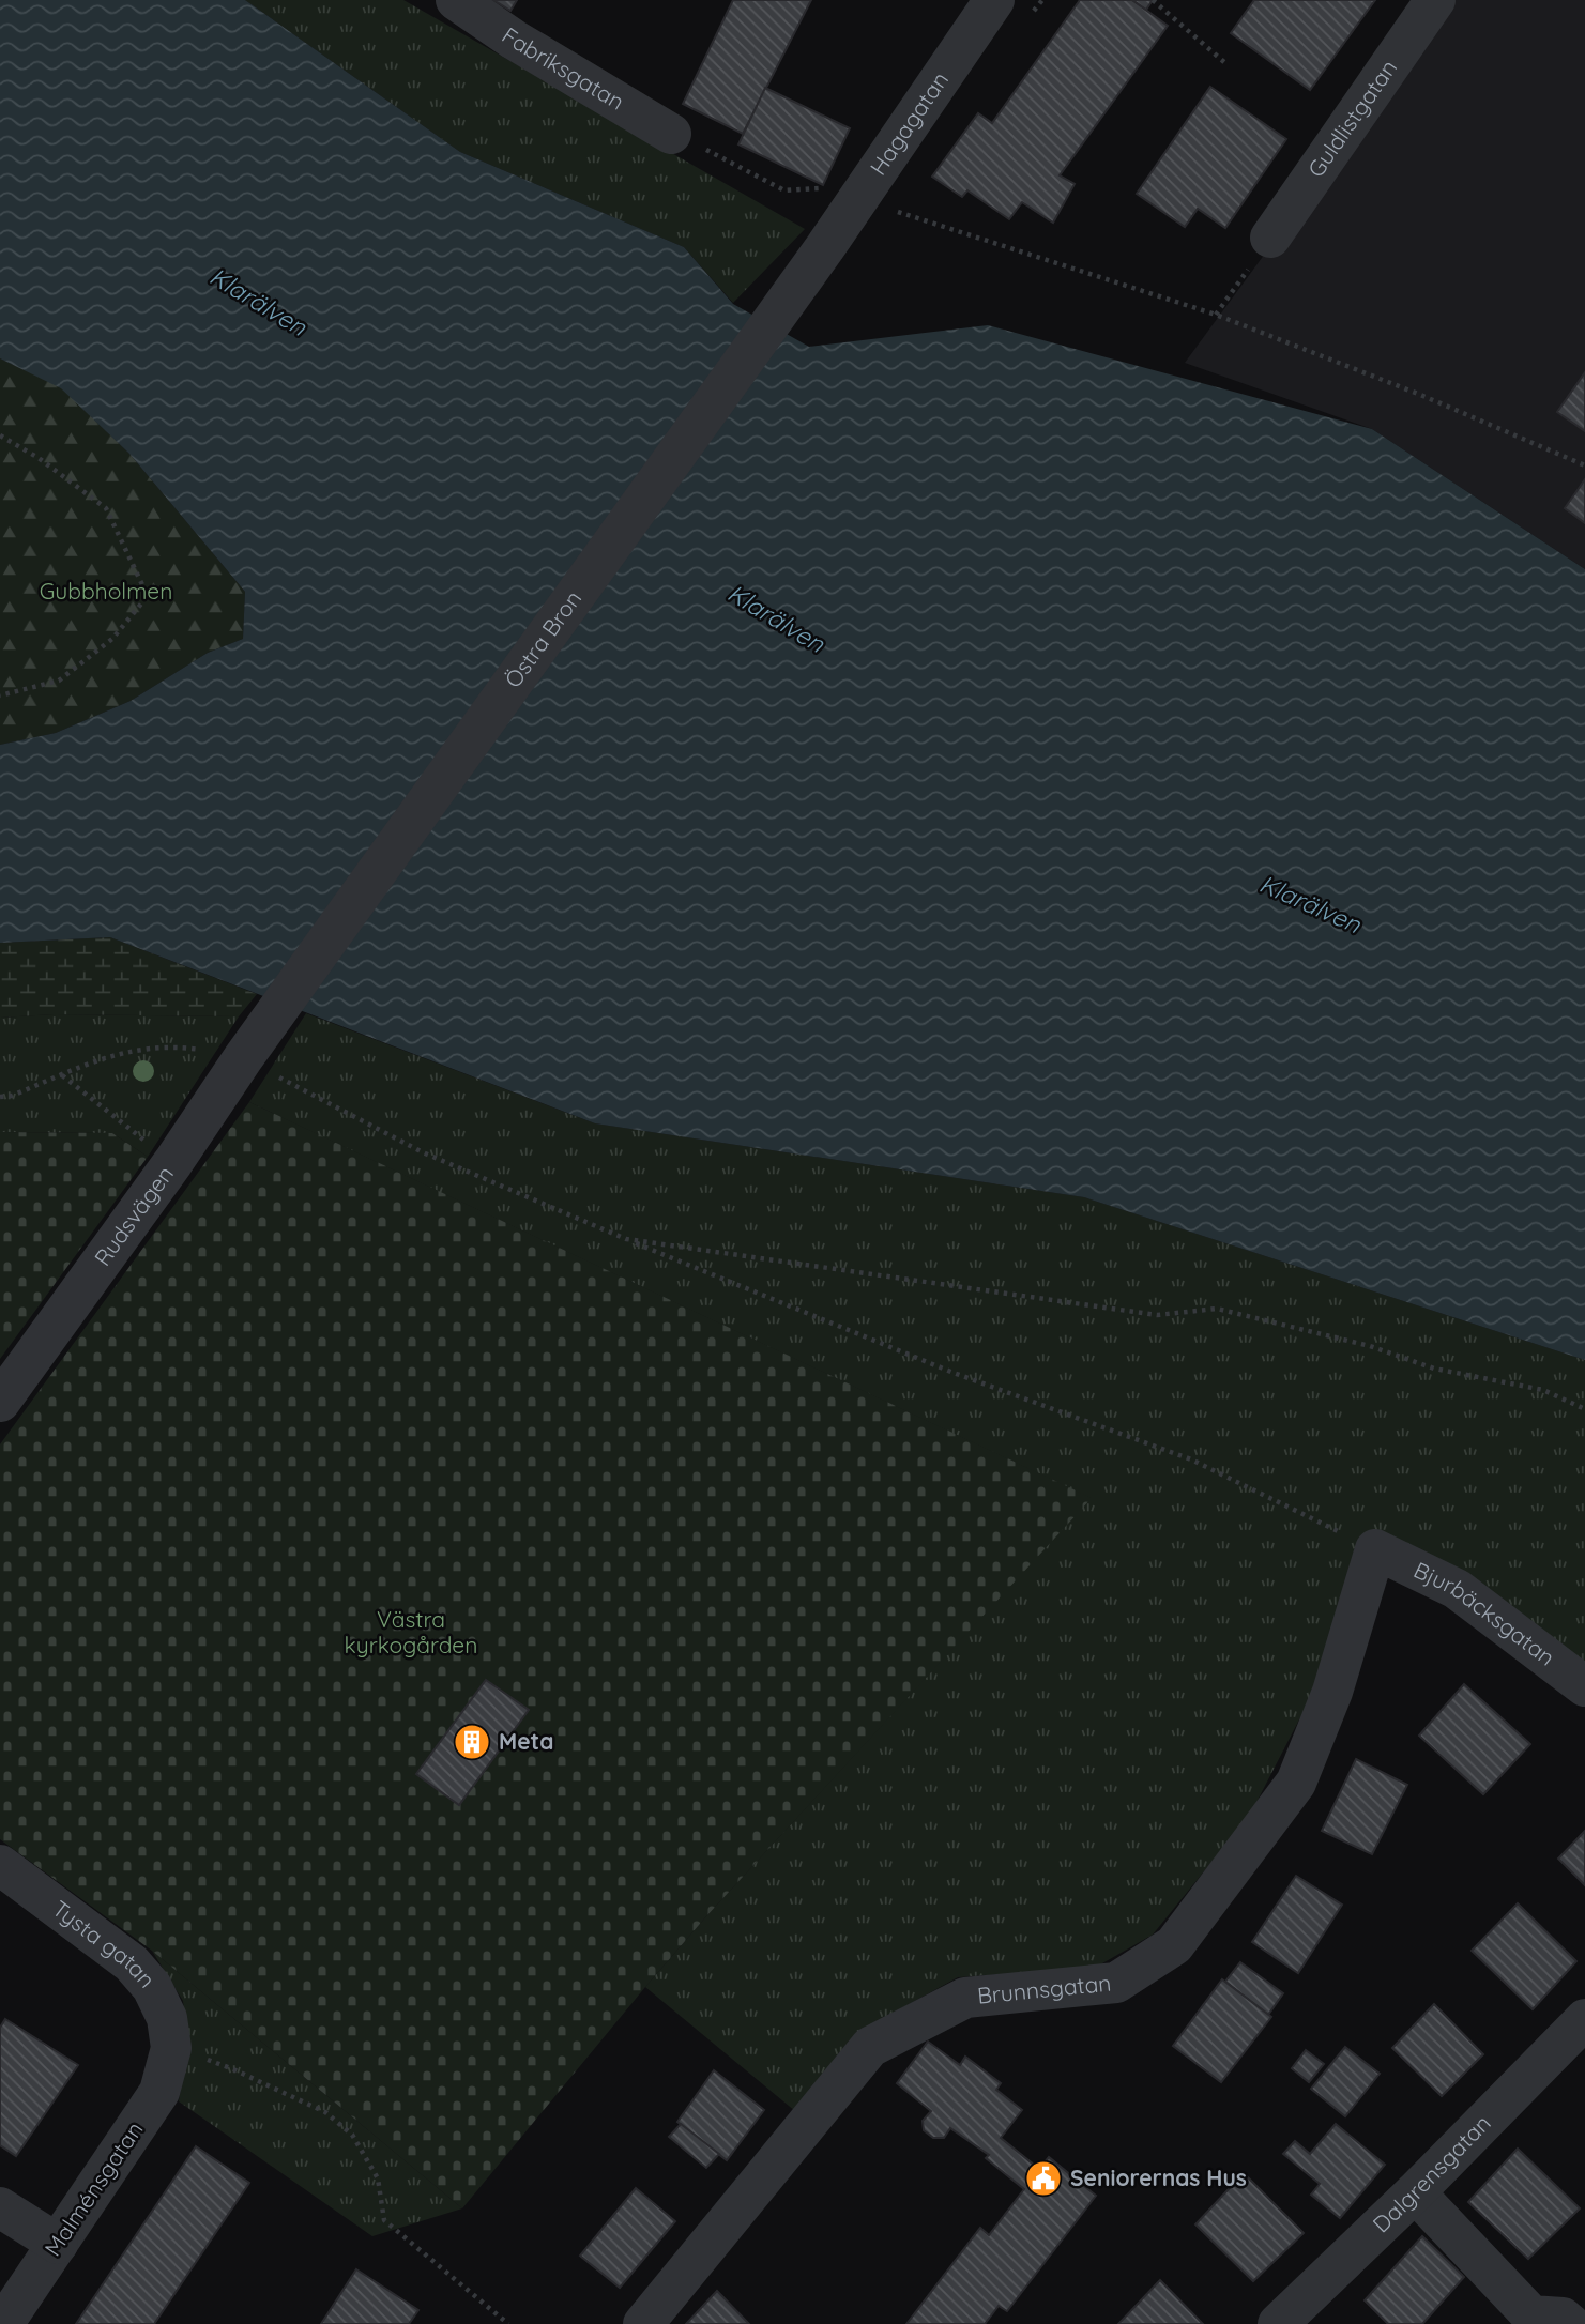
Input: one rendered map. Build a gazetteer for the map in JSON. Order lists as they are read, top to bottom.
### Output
{
  "streets": {
    "street": [
      "Fabriksgatan",
      "Guldlistgatan",
      "Hagagatan",
      "Östra Bron",
      "Rudsvägen",
      "Bjurbäcksgatan",
      "Tysta gatan",
      "Brunnsgatan",
      "Dalgrensgatan",
      "Malménsgatan"
    ]
  },
  "crossings": [
    ["Hagagatan", "Östra Bron"],
    ["Östra Bron", "Rudsvägen"],
    ["Bjurbäcksgatan", "Brunnsgatan"],
    ["Tysta gatan", "Malménsgatan"]
  ],
  "water": ["Klarälven"],
  "parks": ["Gubbholmen", "Västra kyrkogården"],
  "places": {
    "building": ["Meta"],
    "public building": ["Seniorernas Hus"]
  }
}
